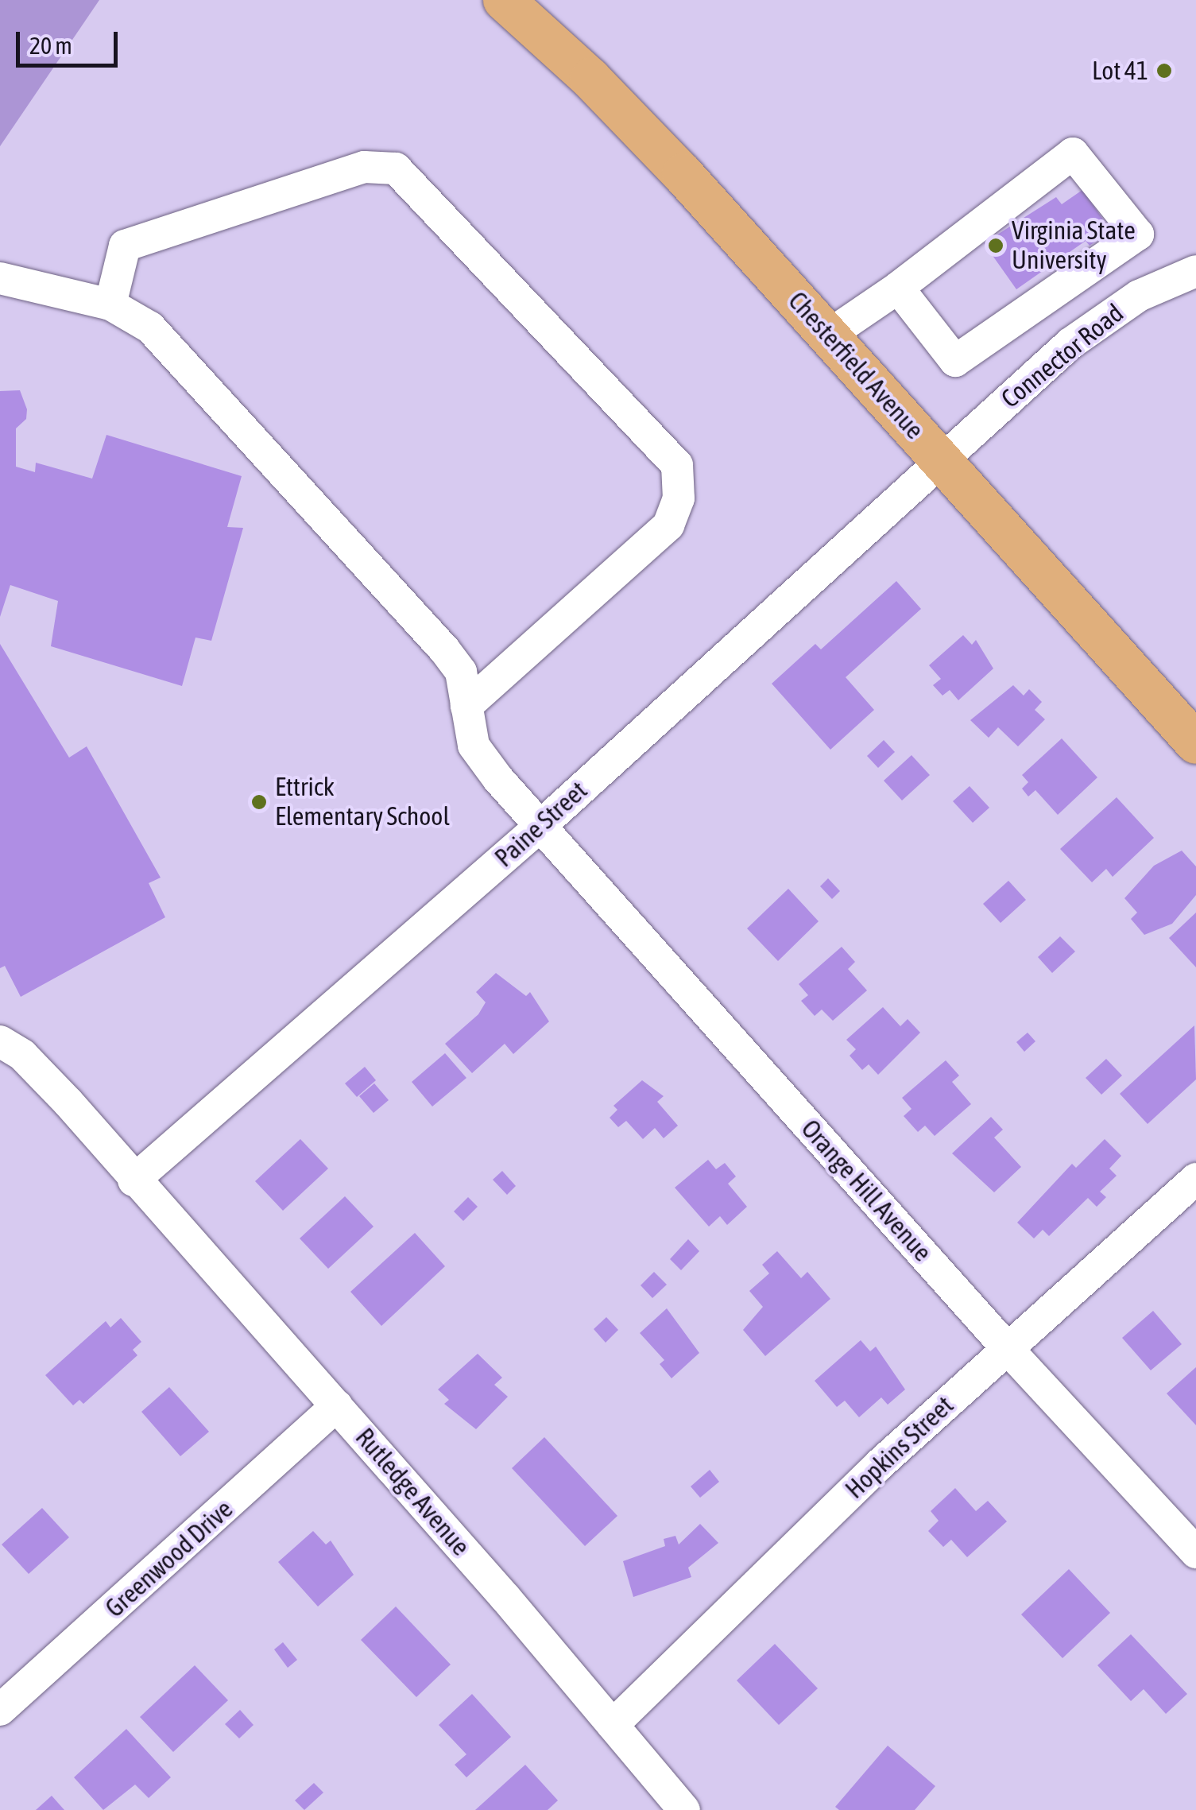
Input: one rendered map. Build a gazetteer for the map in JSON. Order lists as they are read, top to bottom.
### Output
{
  "streets": {
    "main road": ["Chesterfield Avenue"],
    "street": [
      "Connector Road",
      "Paine Street",
      "Orange Hill Avenue",
      "Hopkins Street",
      "Rutledge Avenue",
      "Greenwood Drive"
    ]
  },
  "crossings": [
    ["Connector Road", "Chesterfield Avenue"],
    ["Connector Road", "Paine Street"],
    ["Chesterfield Avenue", "Paine Street"],
    ["Paine Street", "Orange Hill Avenue"],
    ["Paine Street", "Rutledge Avenue"],
    ["Orange Hill Avenue", "Hopkins Street"],
    ["Hopkins Street", "Rutledge Avenue"],
    ["Rutledge Avenue", "Greenwood Drive"]
  ],
  "places": ["Lot 41", "Virginia State University", "Ettrick Elementary School"],
  "scale_bar": "20 m"
}
